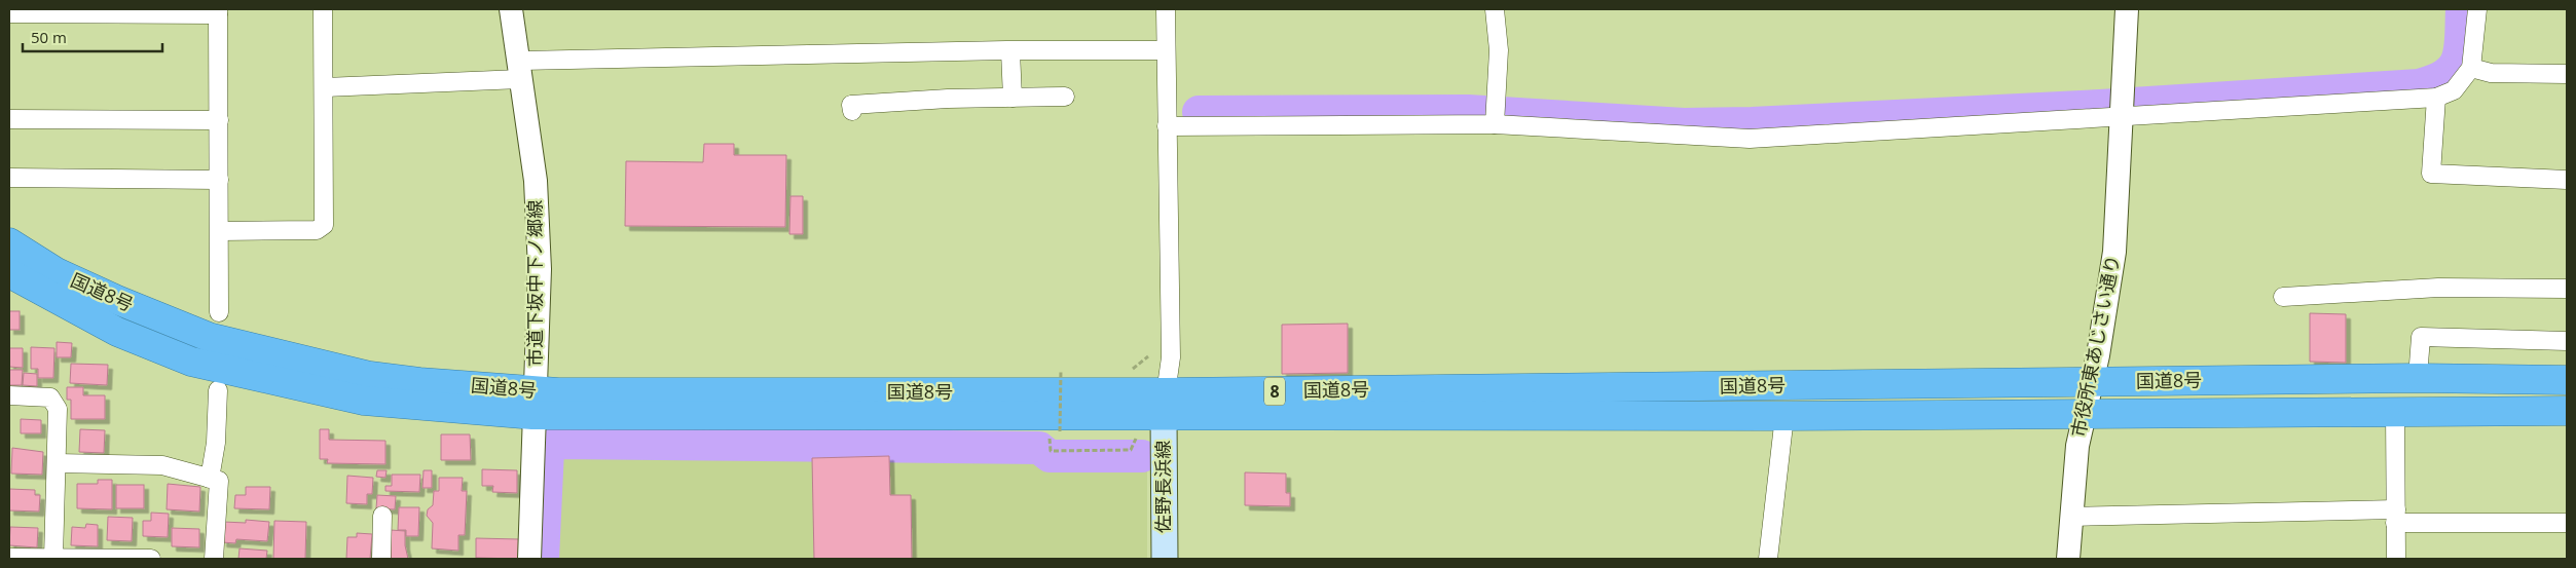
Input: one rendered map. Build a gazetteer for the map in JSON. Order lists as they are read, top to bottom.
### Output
{
  "streets": {
    "highway": ["国道8号", "8"],
    "main road": ["佐野長浜線"],
    "street": ["市道下坂中下ノ郷線", "市役所東あじさい通り"]
  },
  "crossings": [
    ["市道下坂中下ノ郷線", "国道8号"],
    ["国道8号", "市役所東あじさい通り"],
    ["国道8号", "佐野長浜線"]
  ],
  "scale_bar": "50 m"
}
